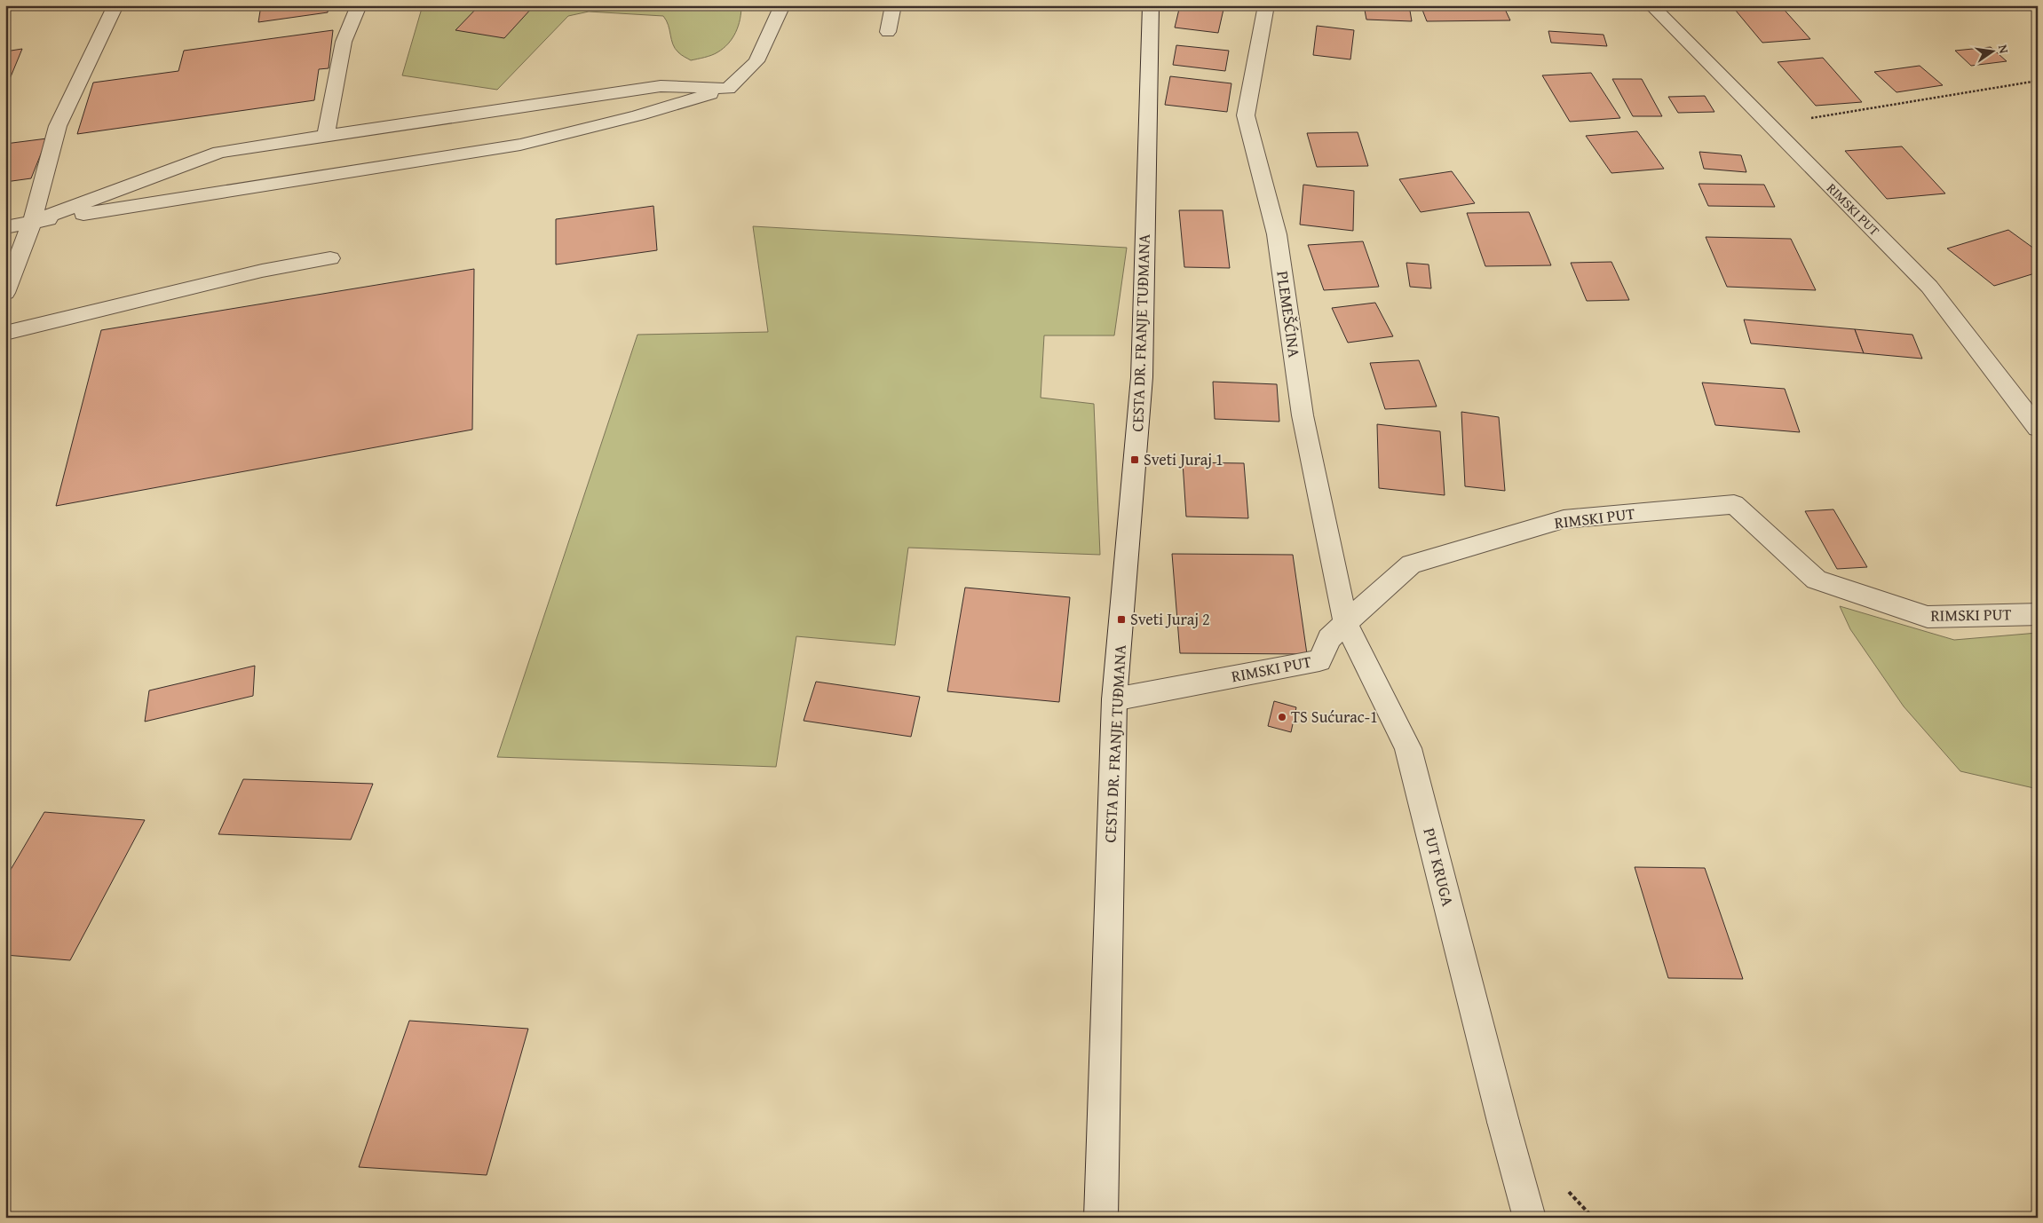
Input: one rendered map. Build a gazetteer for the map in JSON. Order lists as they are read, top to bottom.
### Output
{
  "streets": {
    "street": [
      "RIMSKI PUT",
      "PLEMEŠĆINA",
      "CESTA DR. FRANJE TUĐMANA",
      "PUT KRUGA"
    ]
  },
  "crossings": [
    ["RIMSKI PUT", "PLEMEŠĆINA"],
    ["RIMSKI PUT", "CESTA DR. FRANJE TUĐMANA"],
    ["RIMSKI PUT", "PUT KRUGA"],
    ["PLEMEŠĆINA", "PUT KRUGA"]
  ],
  "places": {
    "transit": ["Sveti Juraj 1", "Sveti Juraj 2"],
    "other": ["TS Sućurac-1"]
  },
  "north": "right"
}
